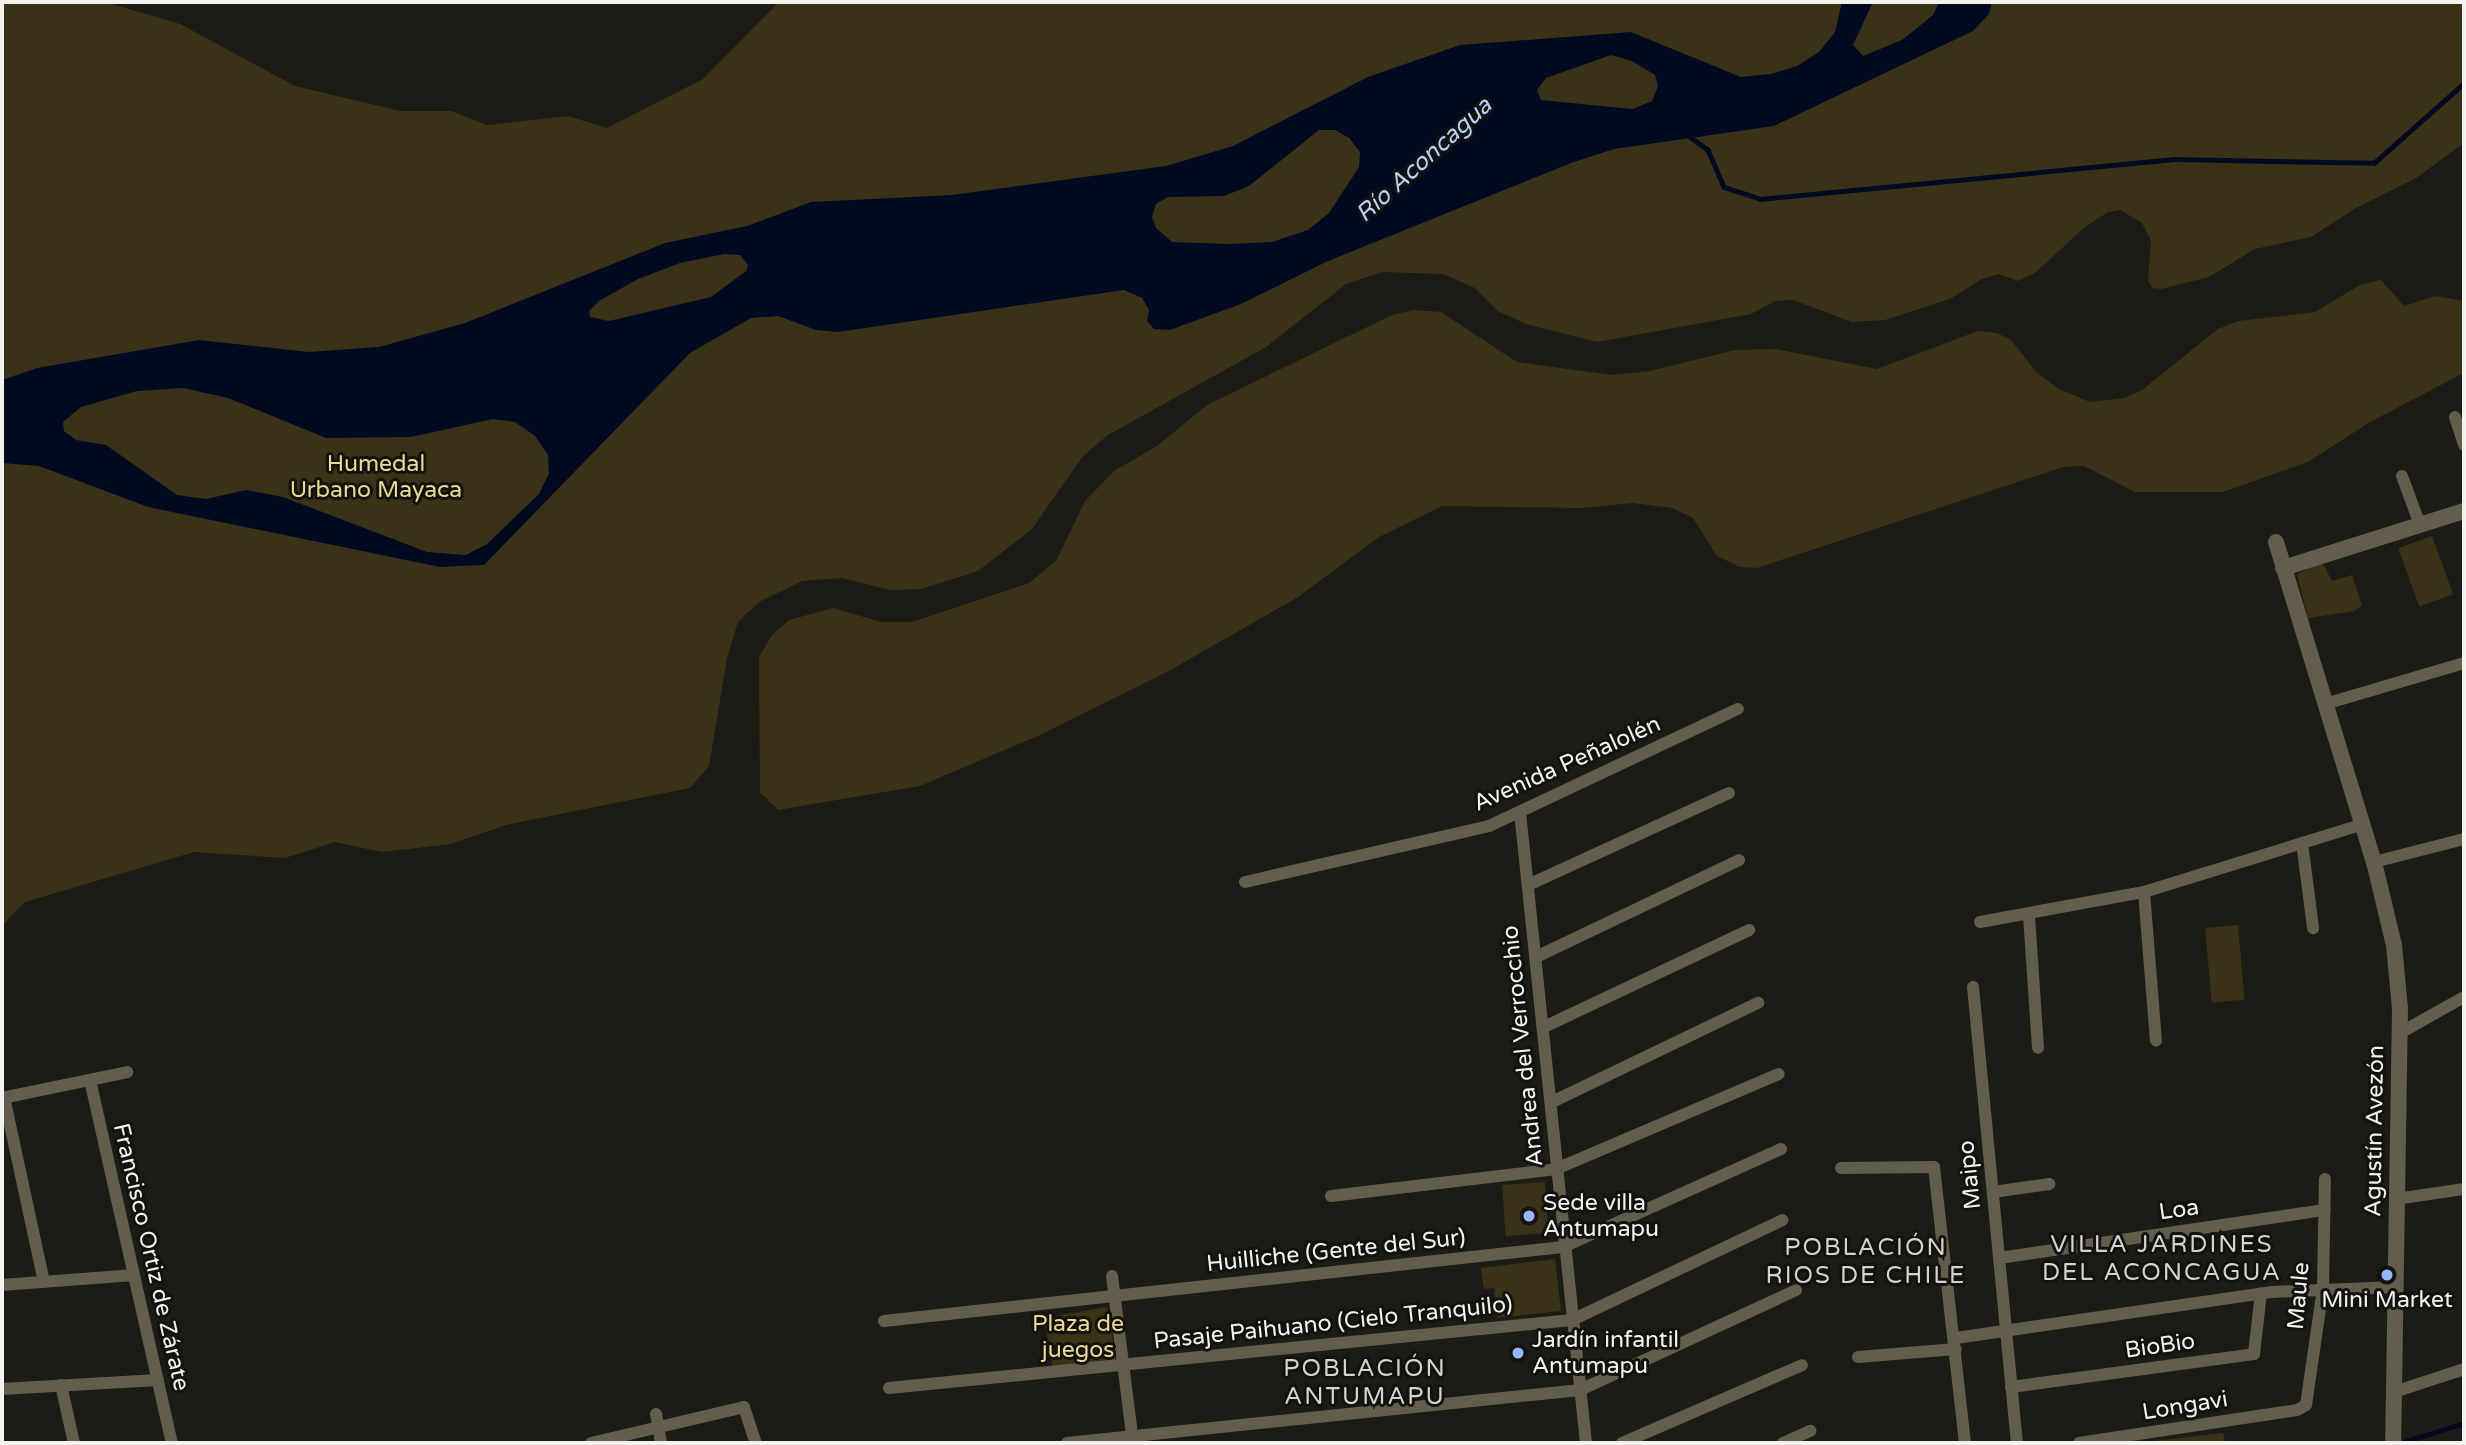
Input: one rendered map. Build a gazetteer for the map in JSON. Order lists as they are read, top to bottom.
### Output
{
  "streets": {
    "street": [
      "Avenida Peñalolén",
      "Andrea del Verrocchio",
      "Agustín Avezón",
      "Maipo",
      "Loa",
      "Huilliche (Gente del Sur)",
      "Francisco Ortiz de Zárate",
      "Maule",
      "Pasaje Paihuano (Cielo Tranquilo)",
      "BioBio",
      "Longavi"
    ]
  },
  "crossings": [
    ["Avenida Peñalolén", "Andrea del Verrocchio"],
    ["Andrea del Verrocchio", "Huilliche (Gente del Sur)"],
    ["Andrea del Verrocchio", "Pasaje Paihuano (Cielo Tranquilo)"],
    ["Maipo", "Loa"],
    ["Maipo", "BioBio"],
    ["Loa", "Maule"],
    ["Maule", "Longavi"]
  ],
  "districts": ["VILLA JARDINES DEL ACONCAGUA", "POBLACIÓN RIOS DE CHILE", "POBLACIÓN ANTUMAPU"],
  "water": ["Río Aconcagua"],
  "parks": ["Humedal Urbano Mayaca", "Plaza de juegos"],
  "places": ["Sede villa Antumapu", "Mini Market", "Jardín infantil Antumapu"]
}
